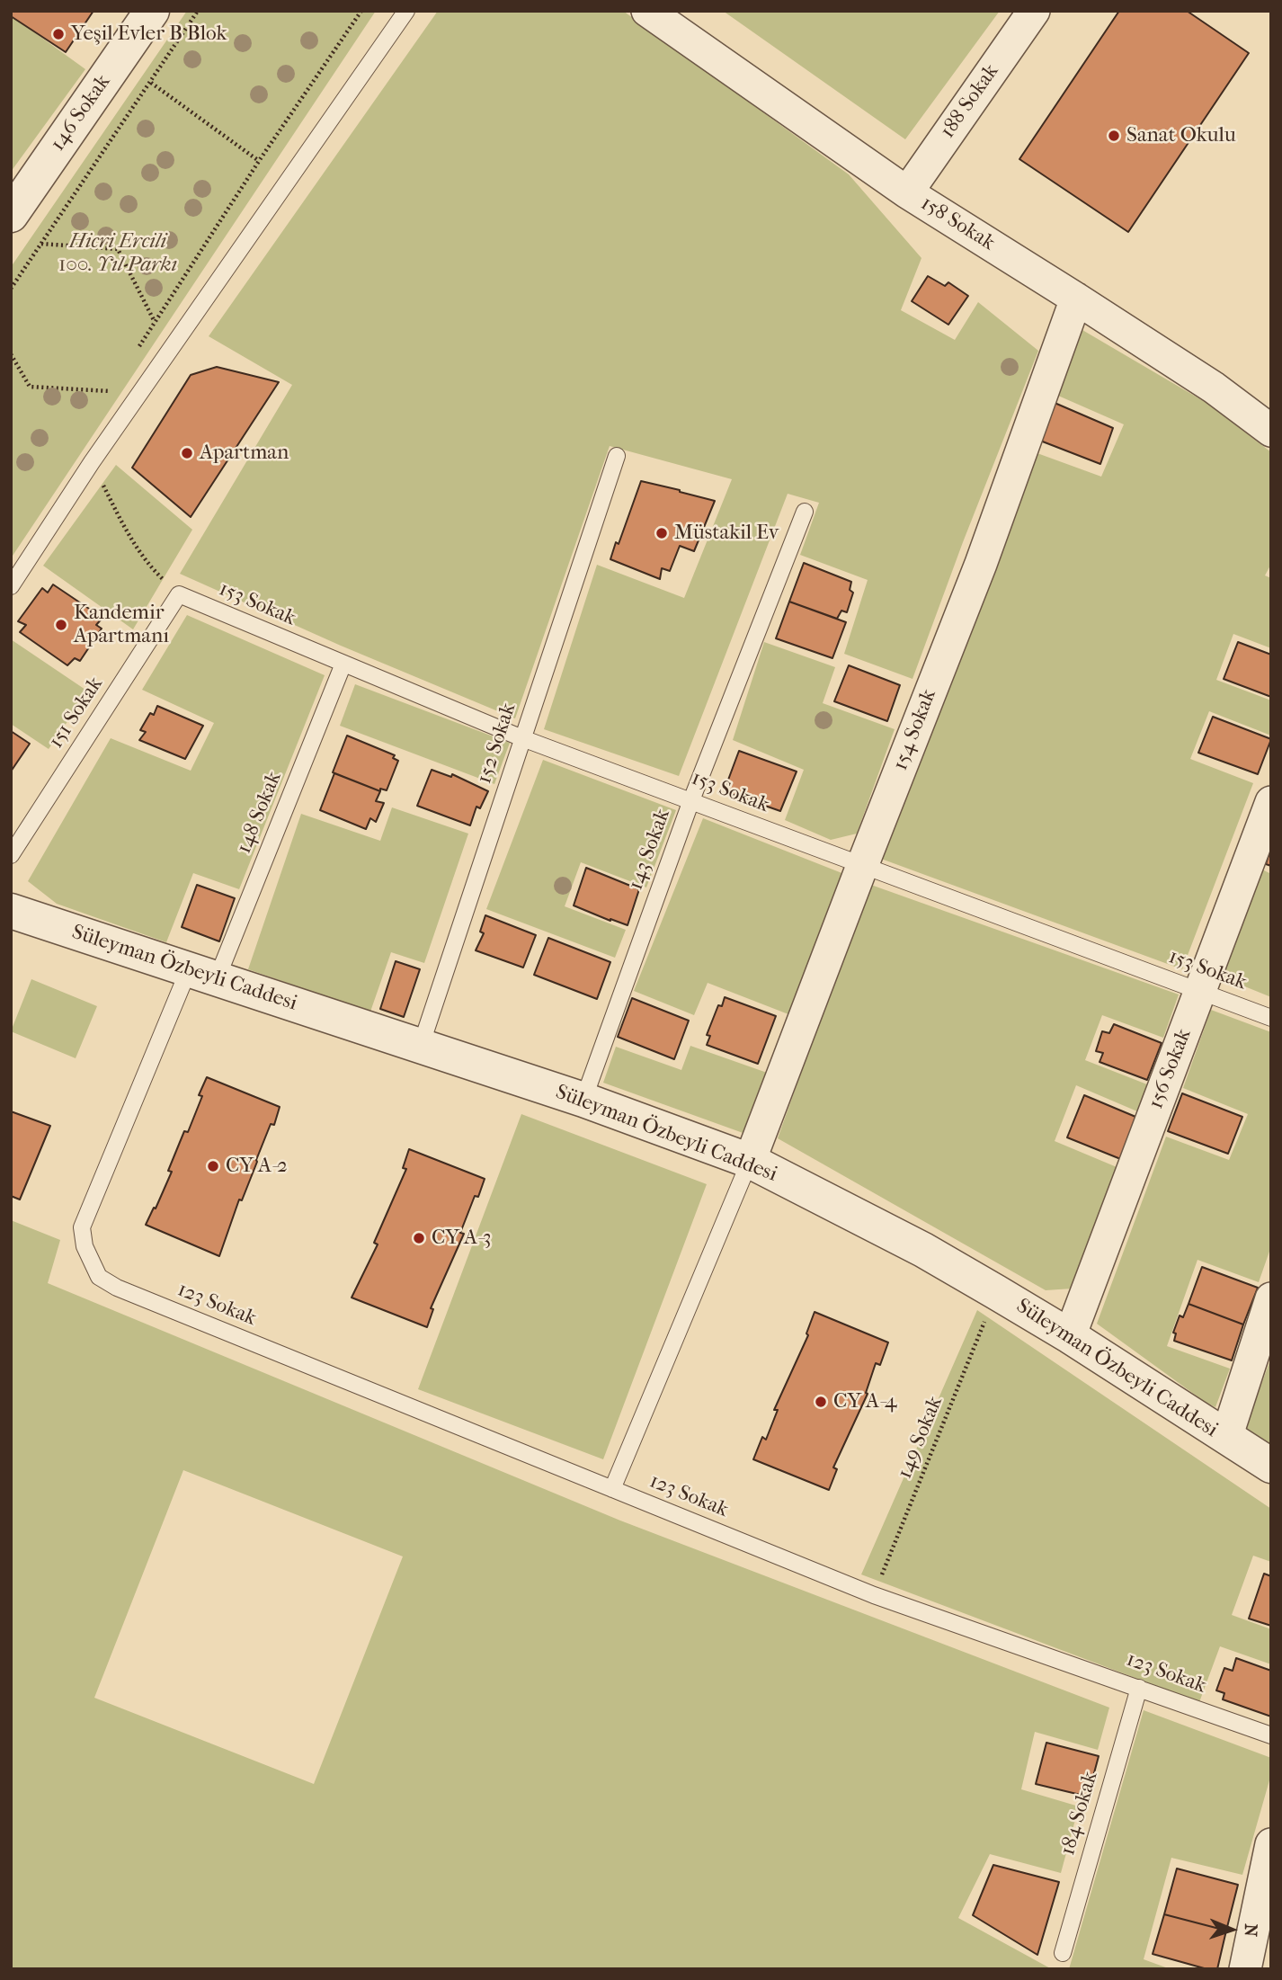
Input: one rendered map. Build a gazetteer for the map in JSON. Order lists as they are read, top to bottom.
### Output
{
  "streets": {
    "street": [
      "188 Sokak",
      "146 Sokak",
      "158 Sokak",
      "154 Sokak",
      "Süleyman Özbeyli Caddesi",
      "156 Sokak"
    ],
    "lane": [
      "153 Sokak",
      "151 Sokak",
      "152 Sokak",
      "148 Sokak",
      "143 Sokak",
      "123 Sokak",
      "184 Sokak"
    ],
    "path": ["149 Sokak"]
  },
  "crossings": [
    ["188 Sokak", "158 Sokak"],
    ["158 Sokak", "154 Sokak"],
    ["153 Sokak", "151 Sokak"],
    ["153 Sokak", "154 Sokak"],
    ["153 Sokak", "152 Sokak"],
    ["153 Sokak", "148 Sokak"],
    ["153 Sokak", "143 Sokak"],
    ["153 Sokak", "156 Sokak"],
    ["154 Sokak", "Süleyman Özbeyli Caddesi"],
    ["152 Sokak", "Süleyman Özbeyli Caddesi"],
    ["148 Sokak", "Süleyman Özbeyli Caddesi"],
    ["148 Sokak", "123 Sokak"],
    ["143 Sokak", "Süleyman Özbeyli Caddesi"],
    ["Süleyman Özbeyli Caddesi", "156 Sokak"],
    ["Süleyman Özbeyli Caddesi", "149 Sokak"],
    ["123 Sokak", "149 Sokak"],
    ["123 Sokak", "184 Sokak"]
  ],
  "parks": ["Hicri Ercili 100. Yıl Parkı"],
  "places": [
    "Yeşil Evler B Blok",
    "Sanat Okulu",
    "Apartman",
    "Müstakil Ev",
    "Kandemir Apartmanı",
    "CY A-2",
    "CY A-3",
    "CY A-4"
  ],
  "north": "right"
}
